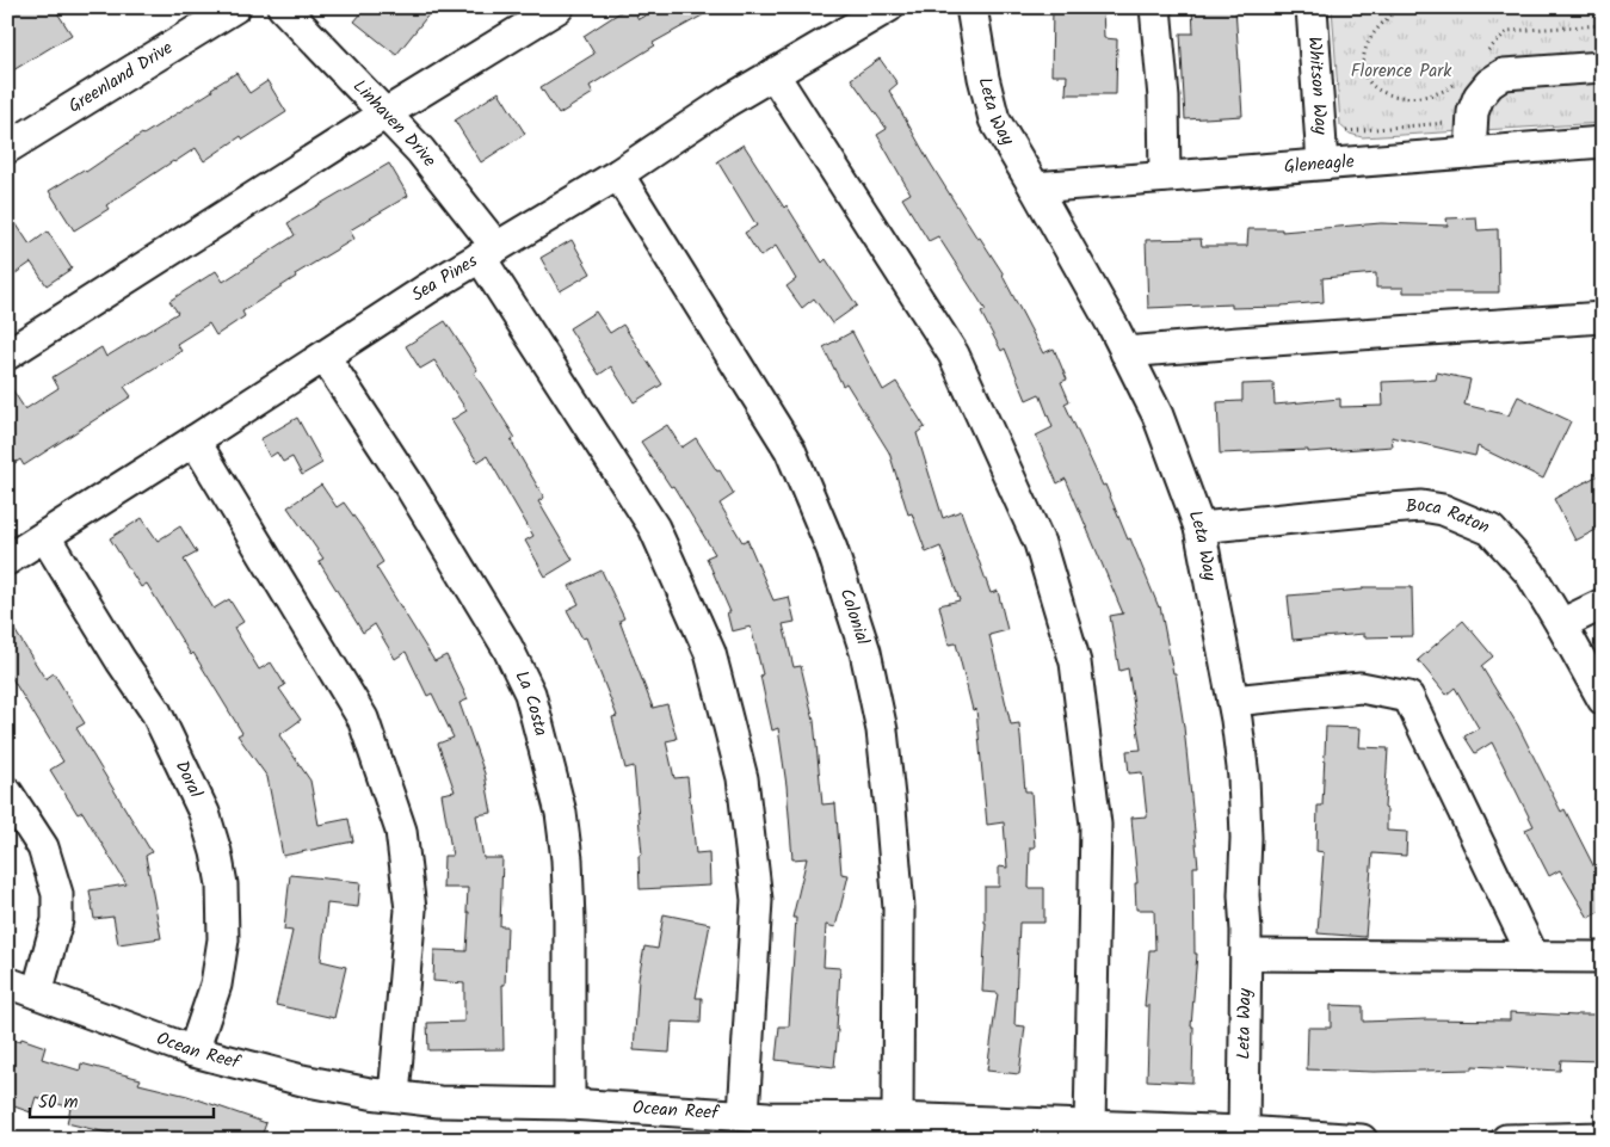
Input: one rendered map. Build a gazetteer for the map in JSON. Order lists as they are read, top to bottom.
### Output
{
  "streets": {
    "street": [
      "Greenland Drive",
      "Whitson Way",
      "Leta Way",
      "Linhaven Drive",
      "Gleneagle",
      "Sea Pines",
      "Boca Raton",
      "Colonial",
      "La Costa",
      "Doral",
      "Ocean Reef"
    ]
  },
  "crossings": [
    ["Whitson Way", "Gleneagle"],
    ["Leta Way", "Gleneagle"],
    ["Leta Way", "Boca Raton"],
    ["Leta Way", "Ocean Reef"],
    ["Linhaven Drive", "Sea Pines"],
    ["Linhaven Drive", "Ocean Reef"],
    ["Sea Pines", "Colonial"],
    ["Sea Pines", "La Costa"],
    ["Sea Pines", "Doral"],
    ["Colonial", "Ocean Reef"],
    ["La Costa", "Ocean Reef"],
    ["Doral", "Ocean Reef"]
  ],
  "parks": ["Florence Park"],
  "scale_bar": "50 m"
}
